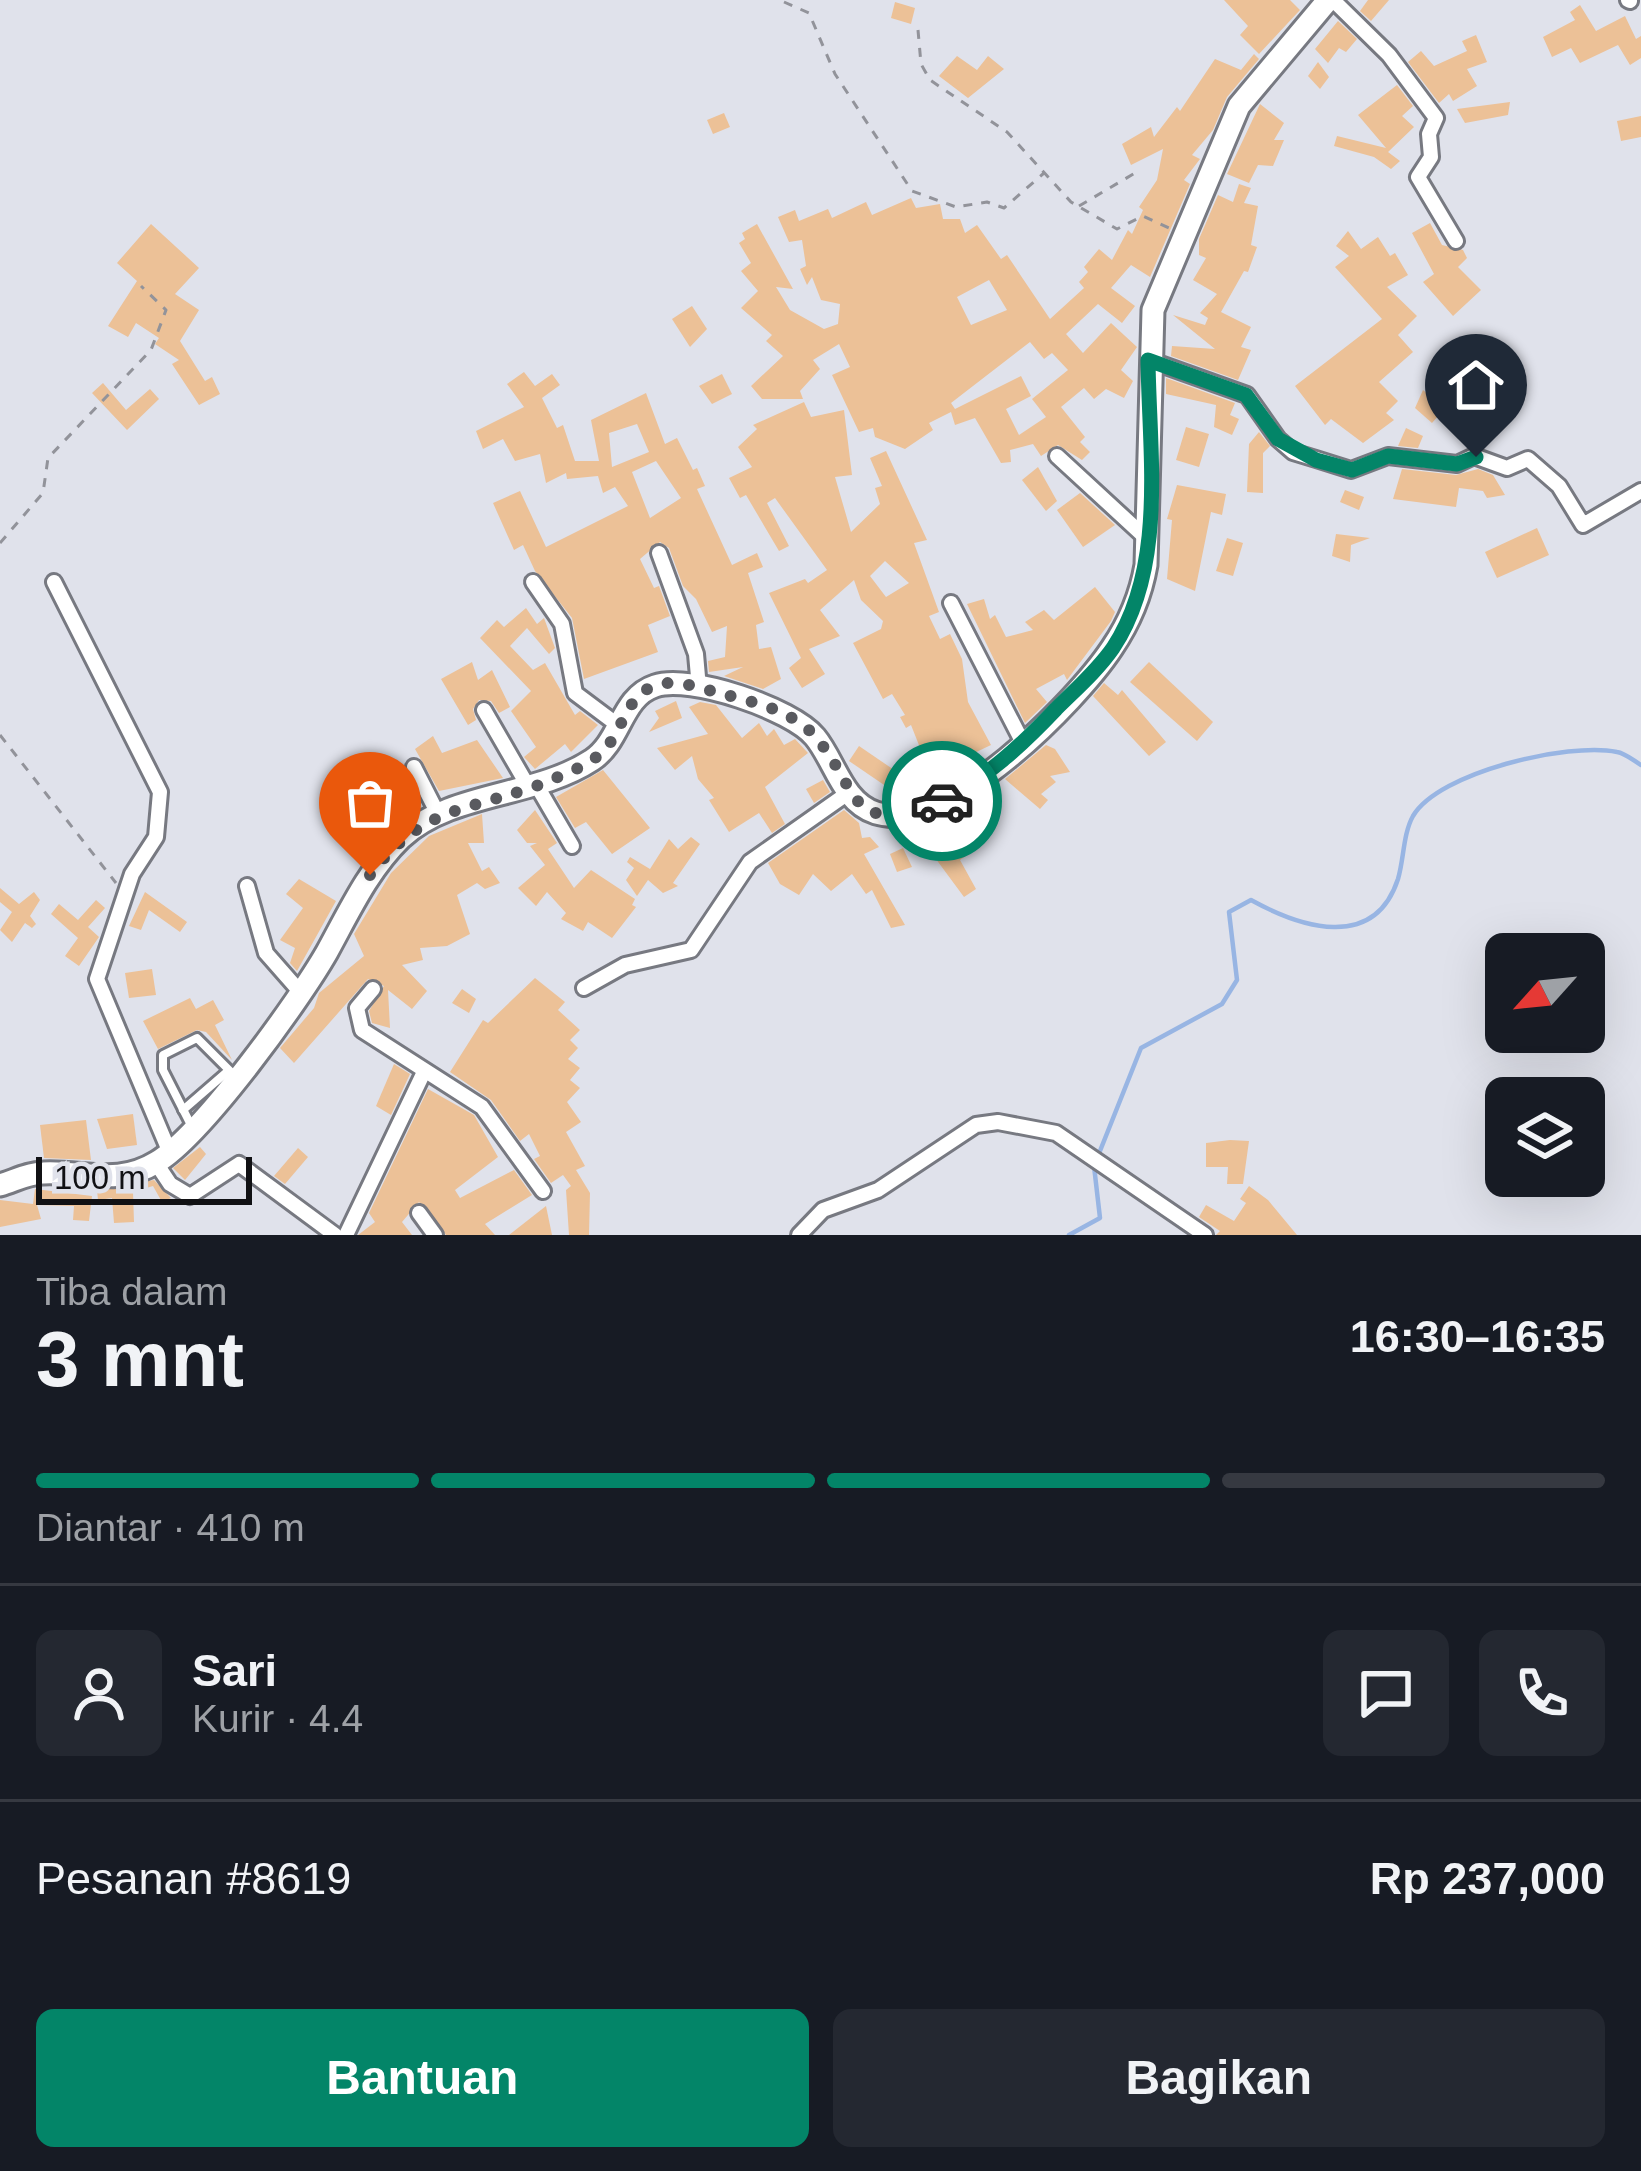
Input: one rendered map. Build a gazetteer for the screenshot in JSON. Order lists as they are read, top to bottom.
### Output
{
  "scale_bar": "100 m",
  "north": "bottom left",
  "page": {
    "scale": "100 m",
    "heading": ["3 mnt", "Tiba dalam", "16:30–16:35"],
    "panel": [
      "Sari",
      "Kurir · 4.4",
      "Pesanan #8619",
      "Rp 237,000"
    ],
    "bar": "Diantar · 410 m",
    "buttons": ["Bantuan", "Bagikan"]
  }
}
